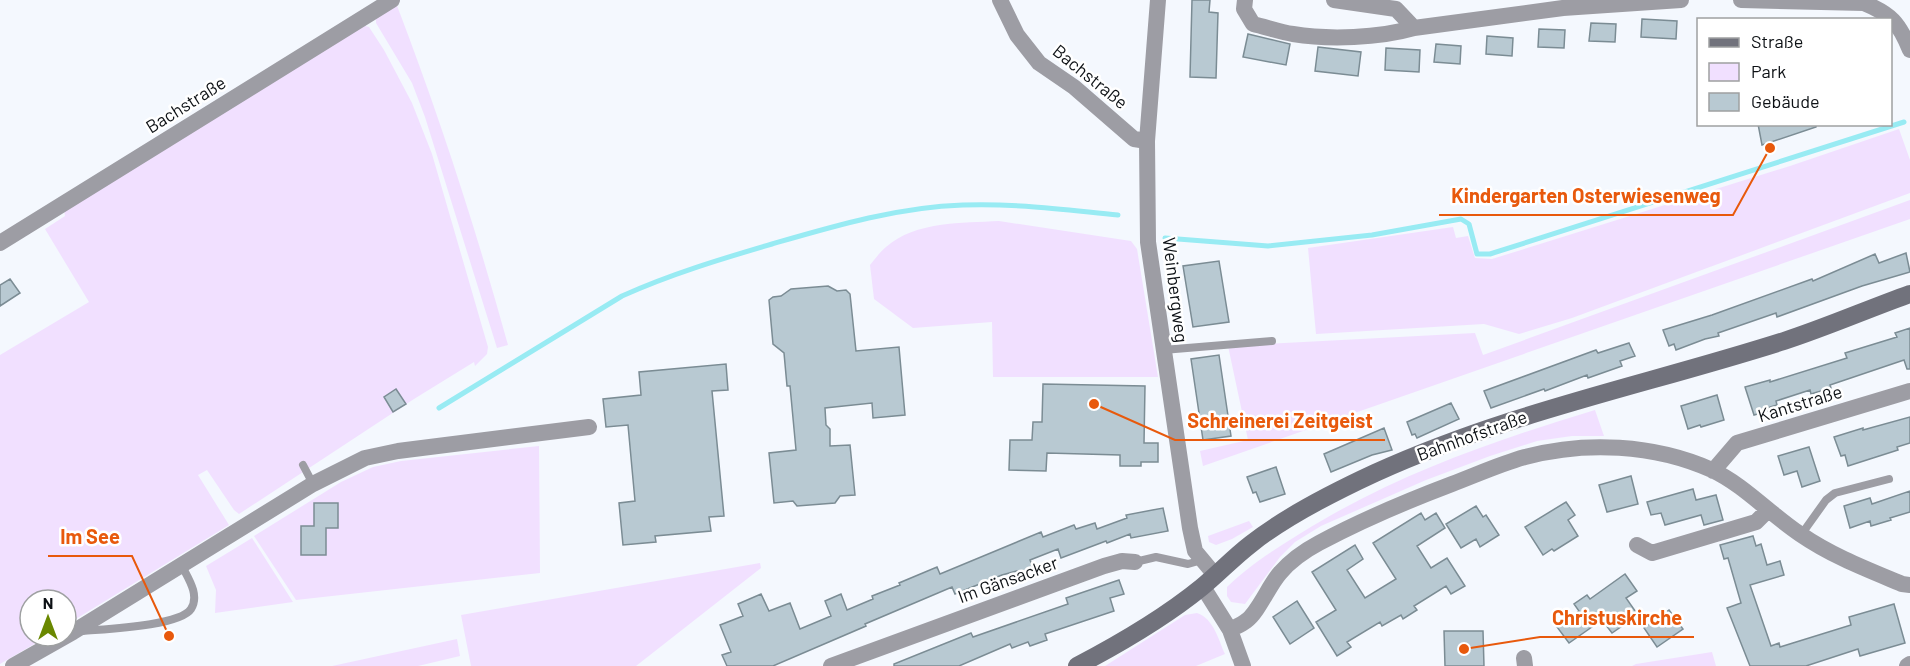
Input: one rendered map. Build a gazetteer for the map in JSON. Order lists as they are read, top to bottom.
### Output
{
  "streets": {
    "main road": ["Bahnhofstraße"],
    "street": [
      "Bachstraße",
      "Weinbergweg",
      "Kantstraße",
      "Im Gänsacker"
    ]
  },
  "crossings": [
    ["Bachstraße", "Weinbergweg"],
    ["Weinbergweg", "Bahnhofstraße"],
    ["Weinbergweg", "Im Gänsacker"]
  ],
  "places": [
    "Kindergarten Osterwiesenweg",
    "Schreinerei Zeitgeist",
    "Im See",
    "Christuskirche"
  ],
  "legend": ["Straße", "Park", "Gebäude"],
  "north": "top"
}
